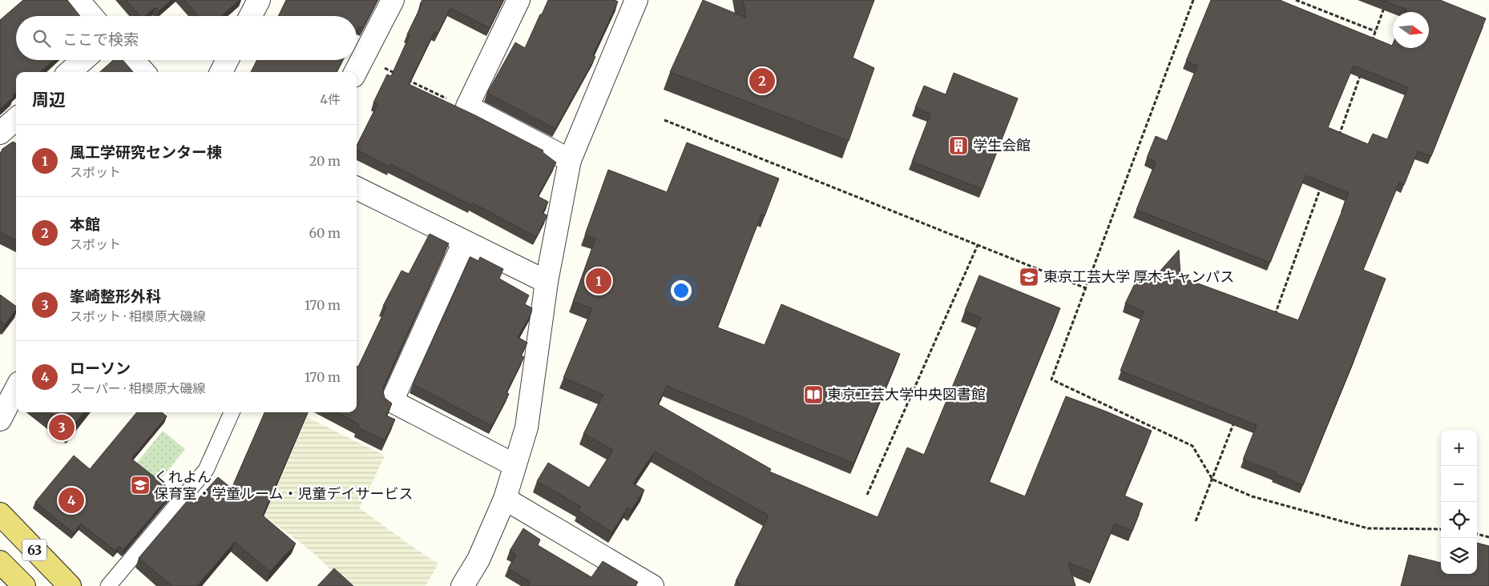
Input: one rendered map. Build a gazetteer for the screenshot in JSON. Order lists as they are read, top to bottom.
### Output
{
  "streets": {
    "main road": ["63"]
  },
  "places": {
    "building": ["学生会館"],
    "school or university": ["東京工芸大学 厚木キャンパス", "くれよん 保育室・学童ルーム・児童デイサービス"],
    "library": ["東京工芸大学中央図書館"]
  },
  "north": "right",
  "page": {
    "search": "ここで検索",
    "pins": [
      "2",
      "1",
      "3",
      "4"
    ],
    "heading": ["周辺", "4件"],
    "list": [
      {
        "mark": "1",
        "name": "風工学研究センター棟",
        "note": "スポット",
        "value": "20 m"
      },
      {
        "mark": "2",
        "name": "本館",
        "note": "スポット",
        "value": "60 m"
      },
      {
        "mark": "3",
        "name": "峯崎整形外科",
        "note": "スポット · 相模原大磯線",
        "value": "170 m"
      },
      {
        "mark": "4",
        "name": "ローソン",
        "note": "スーパー · 相模原大磯線",
        "value": "170 m"
      }
    ],
    "map_buttons": ["+", "−"]
  }
}
